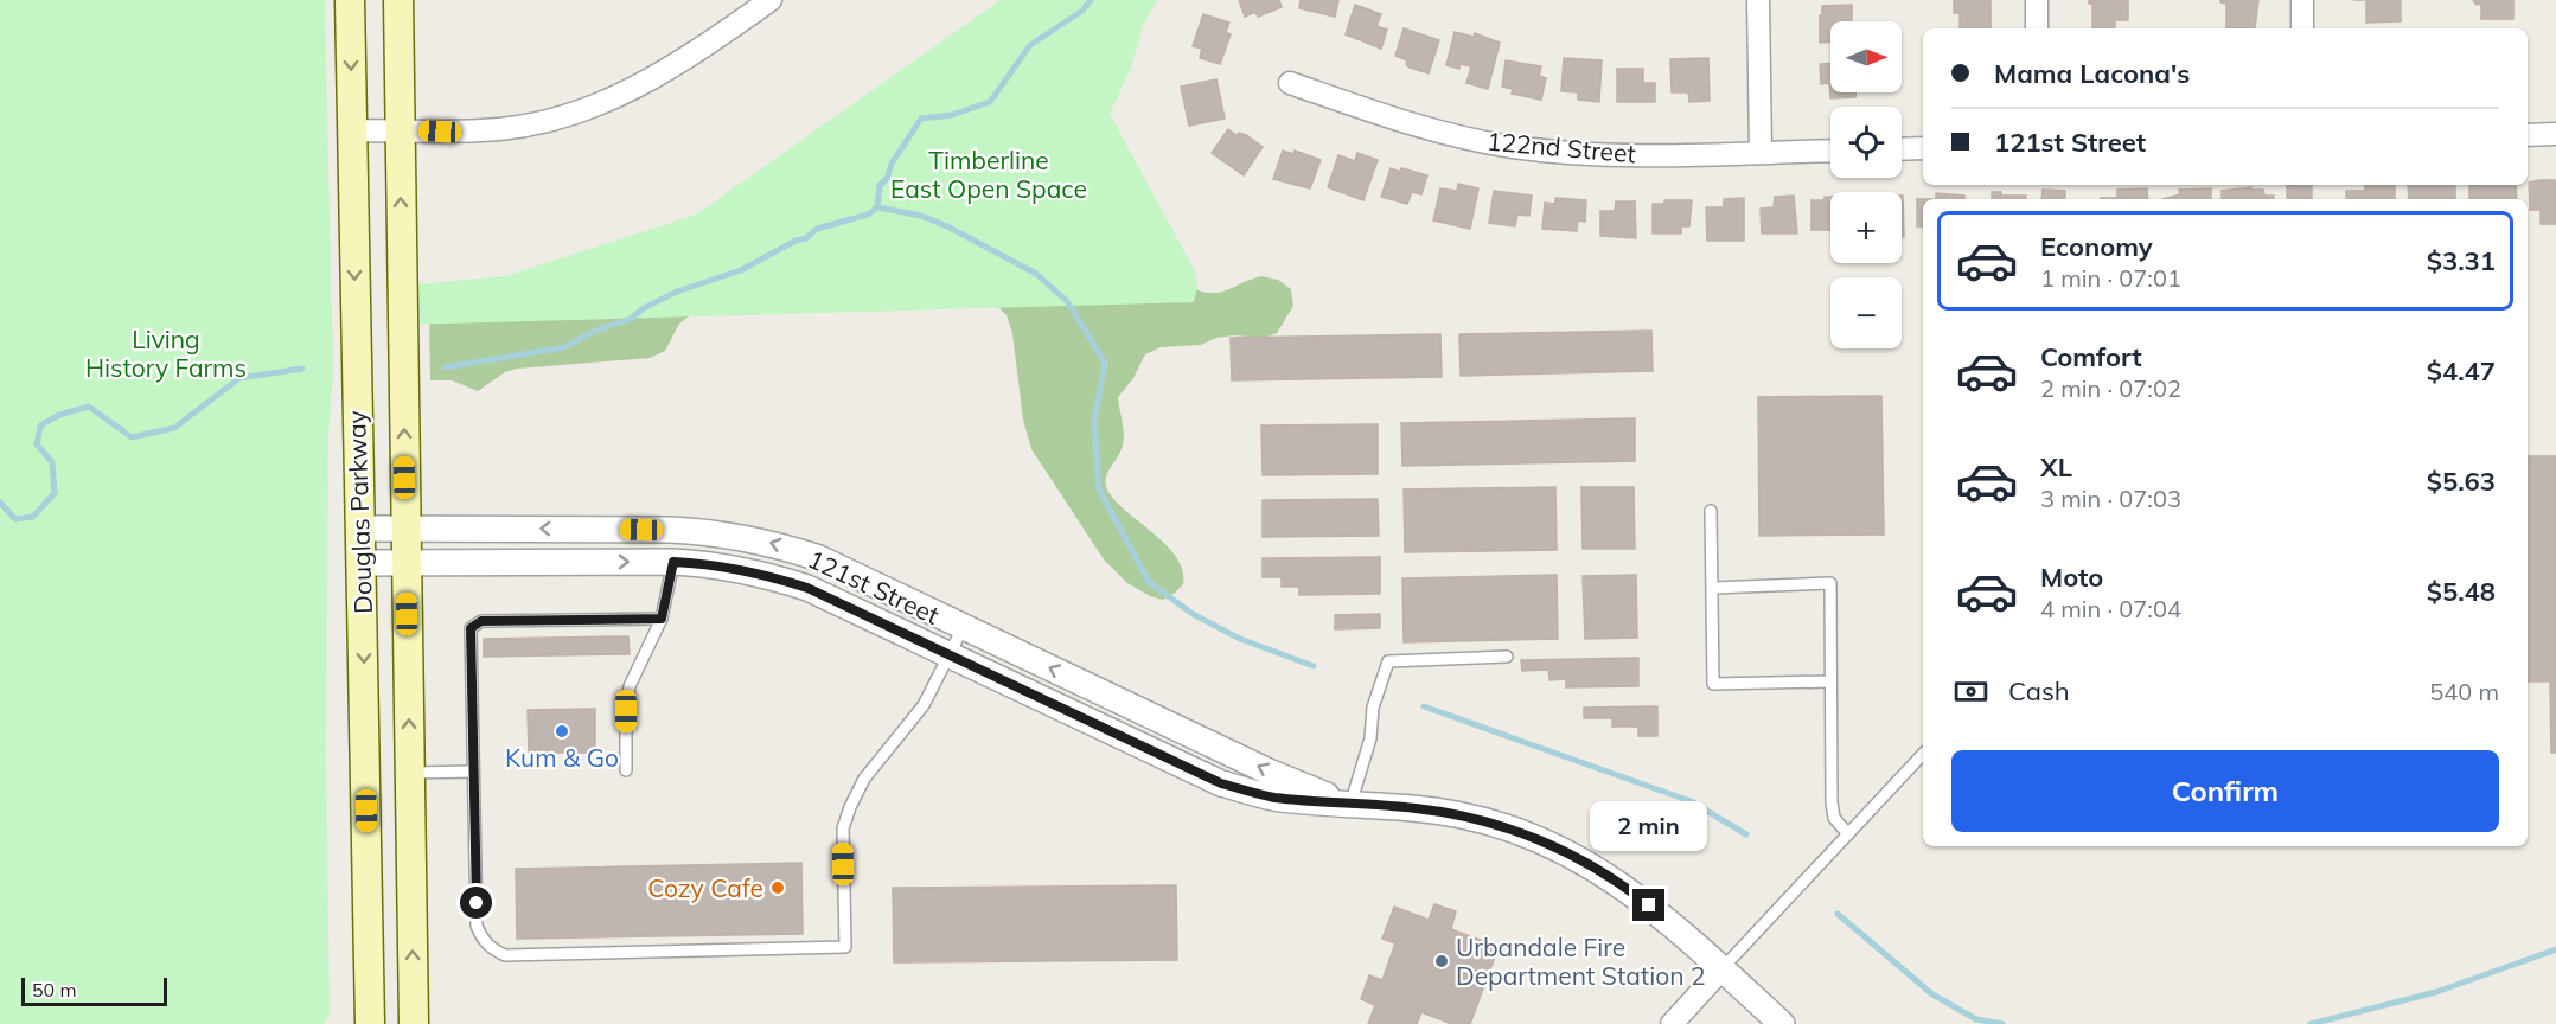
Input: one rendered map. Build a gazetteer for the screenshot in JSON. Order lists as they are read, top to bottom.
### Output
{
  "streets": {
    "main road": ["Douglas Parkway"],
    "street": ["122nd Street", "121st Street"]
  },
  "crossings": [
    ["Douglas Parkway", "121st Street"]
  ],
  "parks": ["Timberline East Open Space", "Living History Farms"],
  "places": ["Kum & Go", "Cozy Cafe", "Urbandale Fire Department Station 2"],
  "scale_bar": "50 m",
  "north": "right",
  "page": {
    "map_buttons": ["+", "−"],
    "banner": ["Mama Lacona's", "121st Street"],
    "list": [
      {
        "name": "Economy",
        "note": "1 min · 07:01",
        "value": "$3.31"
      },
      {
        "name": "Comfort",
        "note": "2 min · 07:02",
        "value": "$4.47"
      },
      {
        "name": "XL",
        "note": "3 min · 07:03",
        "value": "$5.63"
      },
      {
        "name": "Moto",
        "note": "4 min · 07:04",
        "value": "$5.48"
      }
    ],
    "pay": ["Cash", "540 m"],
    "buttons": "Confirm",
    "bubble": "2 min",
    "scale": "50 m"
  }
}
